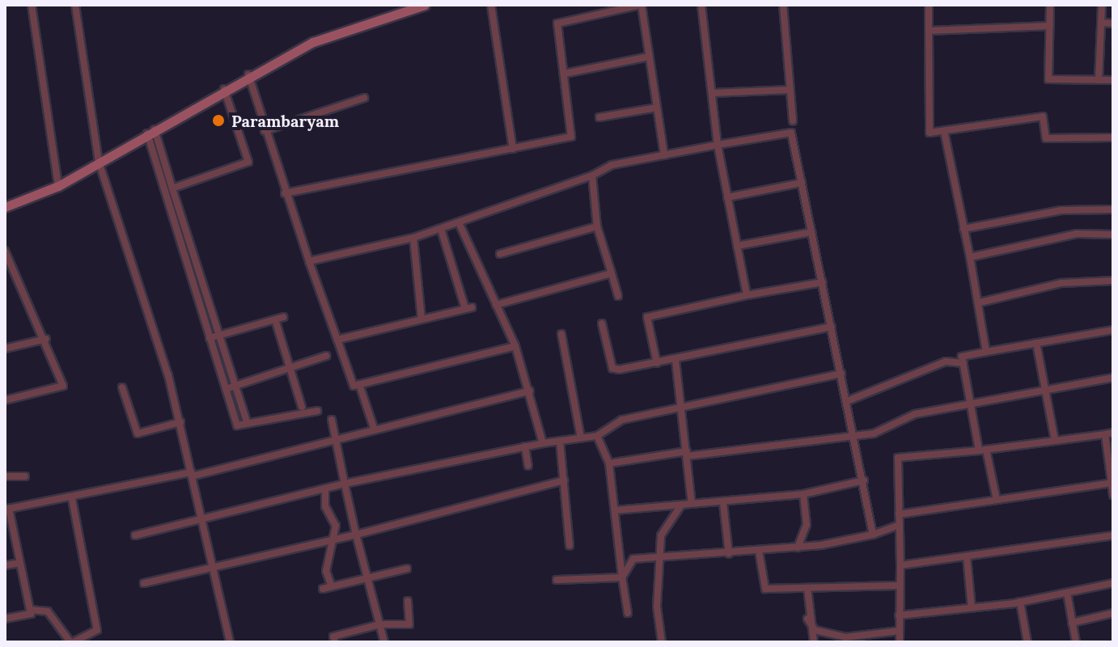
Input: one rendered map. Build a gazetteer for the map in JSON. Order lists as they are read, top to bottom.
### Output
{
  "places": ["Parambaryam"]
}
